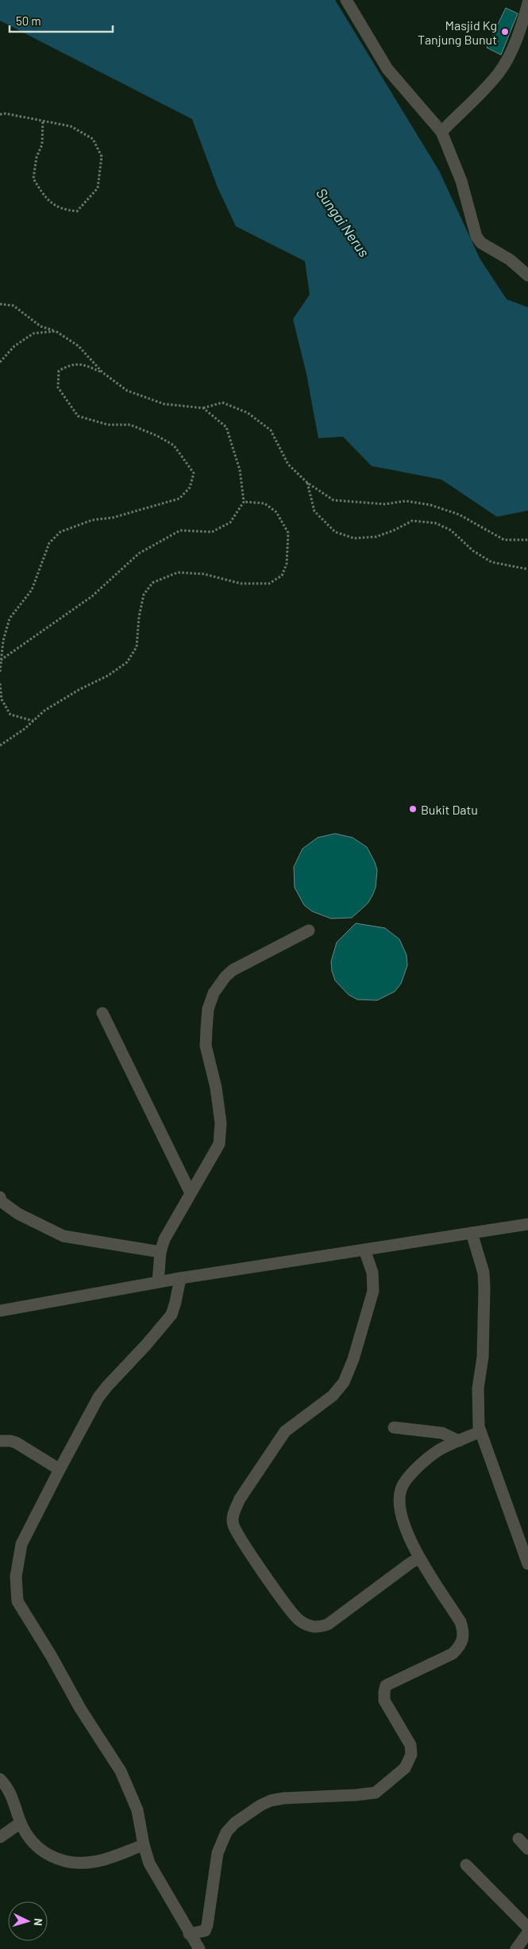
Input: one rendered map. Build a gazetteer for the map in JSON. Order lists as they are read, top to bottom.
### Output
{
  "water": ["Sungai Nerus"],
  "places": ["Masjid Kg Tanjung Bunut", "Bukit Datu"],
  "scale_bar": "50 m",
  "north": "right"
}
